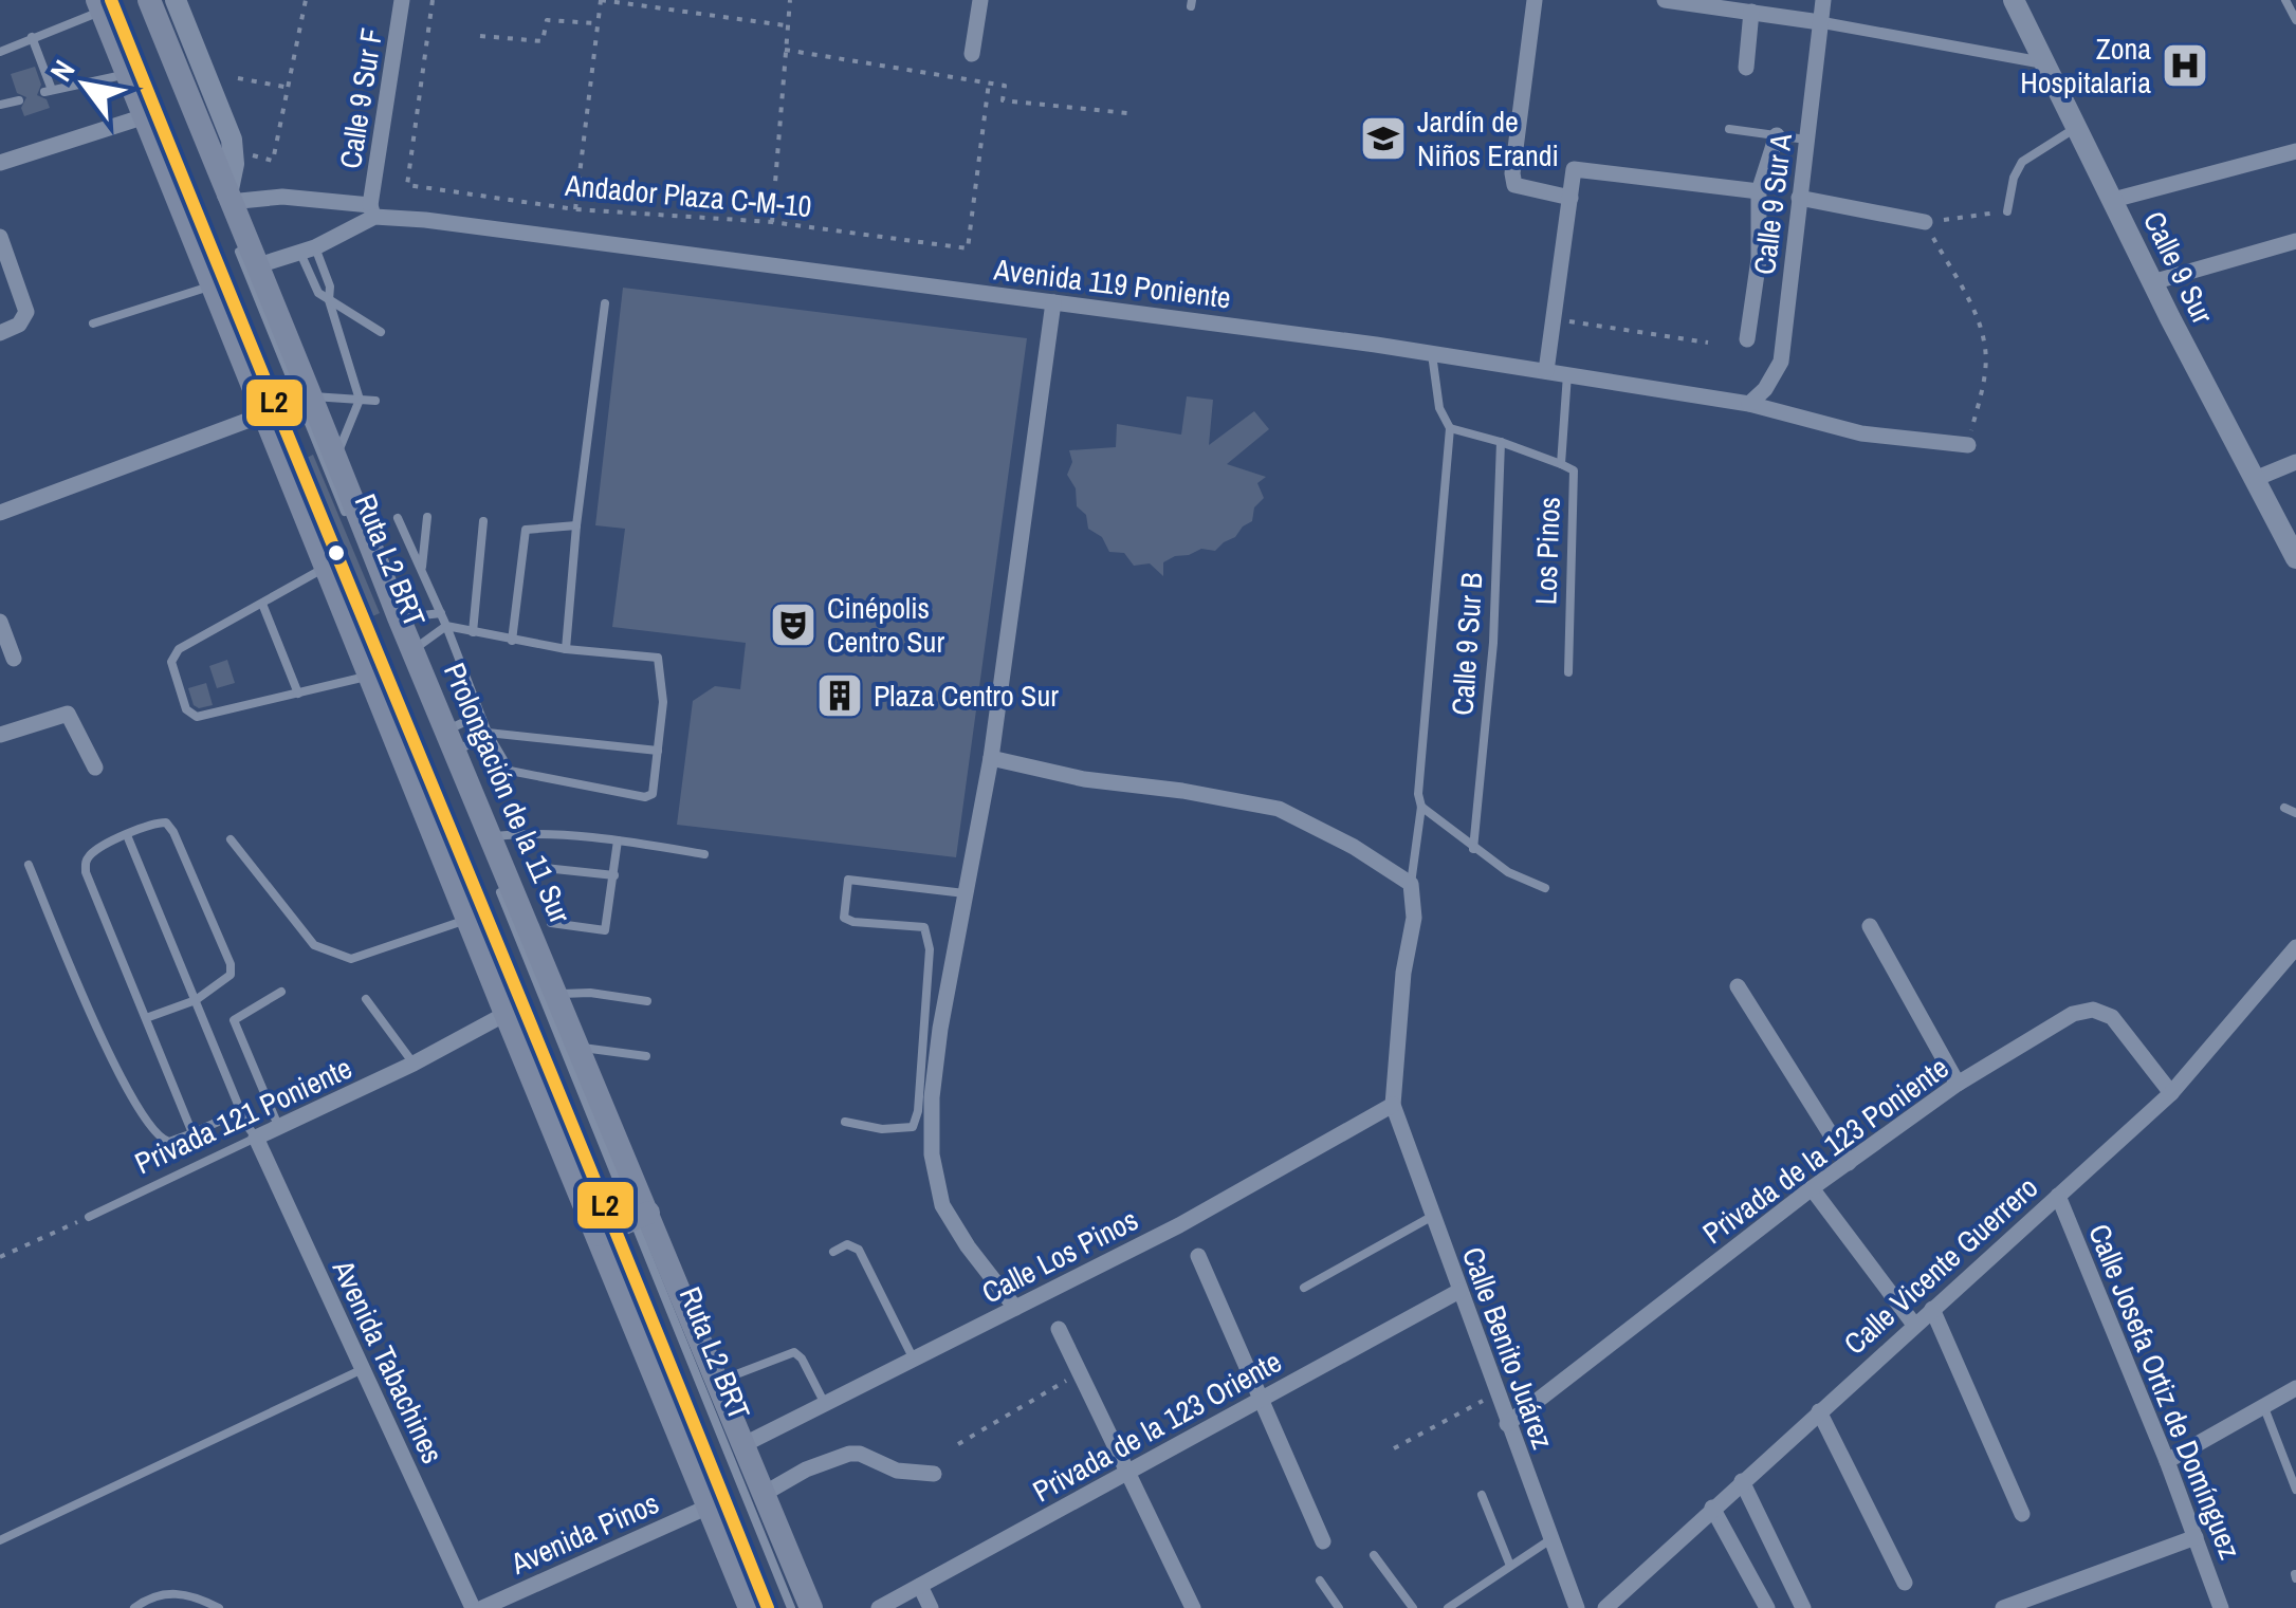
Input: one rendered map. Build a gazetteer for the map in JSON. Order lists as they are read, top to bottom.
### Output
{
  "streets": {
    "main road": ["Prolongación de la 11 Sur"],
    "street": [
      "Calle 9 Sur F",
      "Calle 9 Sur A",
      "Calle 9 Sur",
      "Avenida 119 Poniente",
      "Privada 121 Poniente",
      "Privada de la 123 Poniente",
      "Calle Los Pinos",
      "Calle Vicente Guerrero",
      "Calle Benito Juárez",
      "Avenida Tabachines",
      "Calle Josefa Ortiz de Domínguez",
      "Privada de la 123 Oriente",
      "Avenida Pinos"
    ],
    "lane": ["Los Pinos", "Ruta L2 BRT", "Calle 9 Sur B"],
    "path": ["Andador Plaza C-M-10"]
  },
  "crossings": [
    ["Calle 9 Sur F", "Avenida 119 Poniente"],
    ["Calle 9 Sur A", "Avenida 119 Poniente"],
    ["Avenida 119 Poniente", "Los Pinos"],
    ["Avenida 119 Poniente", "Prolongación de la 11 Sur"],
    ["Ruta L2 BRT", "Prolongación de la 11 Sur"],
    ["Prolongación de la 11 Sur", "Privada 121 Poniente"],
    ["Prolongación de la 11 Sur", "Calle Los Pinos"],
    ["Prolongación de la 11 Sur", "Avenida Pinos"],
    ["Privada 121 Poniente", "Avenida Tabachines"],
    ["Privada de la 123 Poniente", "Calle Vicente Guerrero"],
    ["Privada de la 123 Poniente", "Calle Benito Juárez"],
    ["Calle Los Pinos", "Calle Benito Juárez"],
    ["Calle Vicente Guerrero", "Calle Josefa Ortiz de Domínguez"],
    ["Calle Benito Juárez", "Privada de la 123 Oriente"]
  ],
  "places": {
    "hospital": ["Zona Hospitalaria"],
    "school or university": ["Jardín de Niños Erandi"],
    "theatre": ["Cinépolis Centro Sur"],
    "building": ["Plaza Centro Sur"]
  },
  "lines": ["transit line L2"],
  "north": "top left"
}
